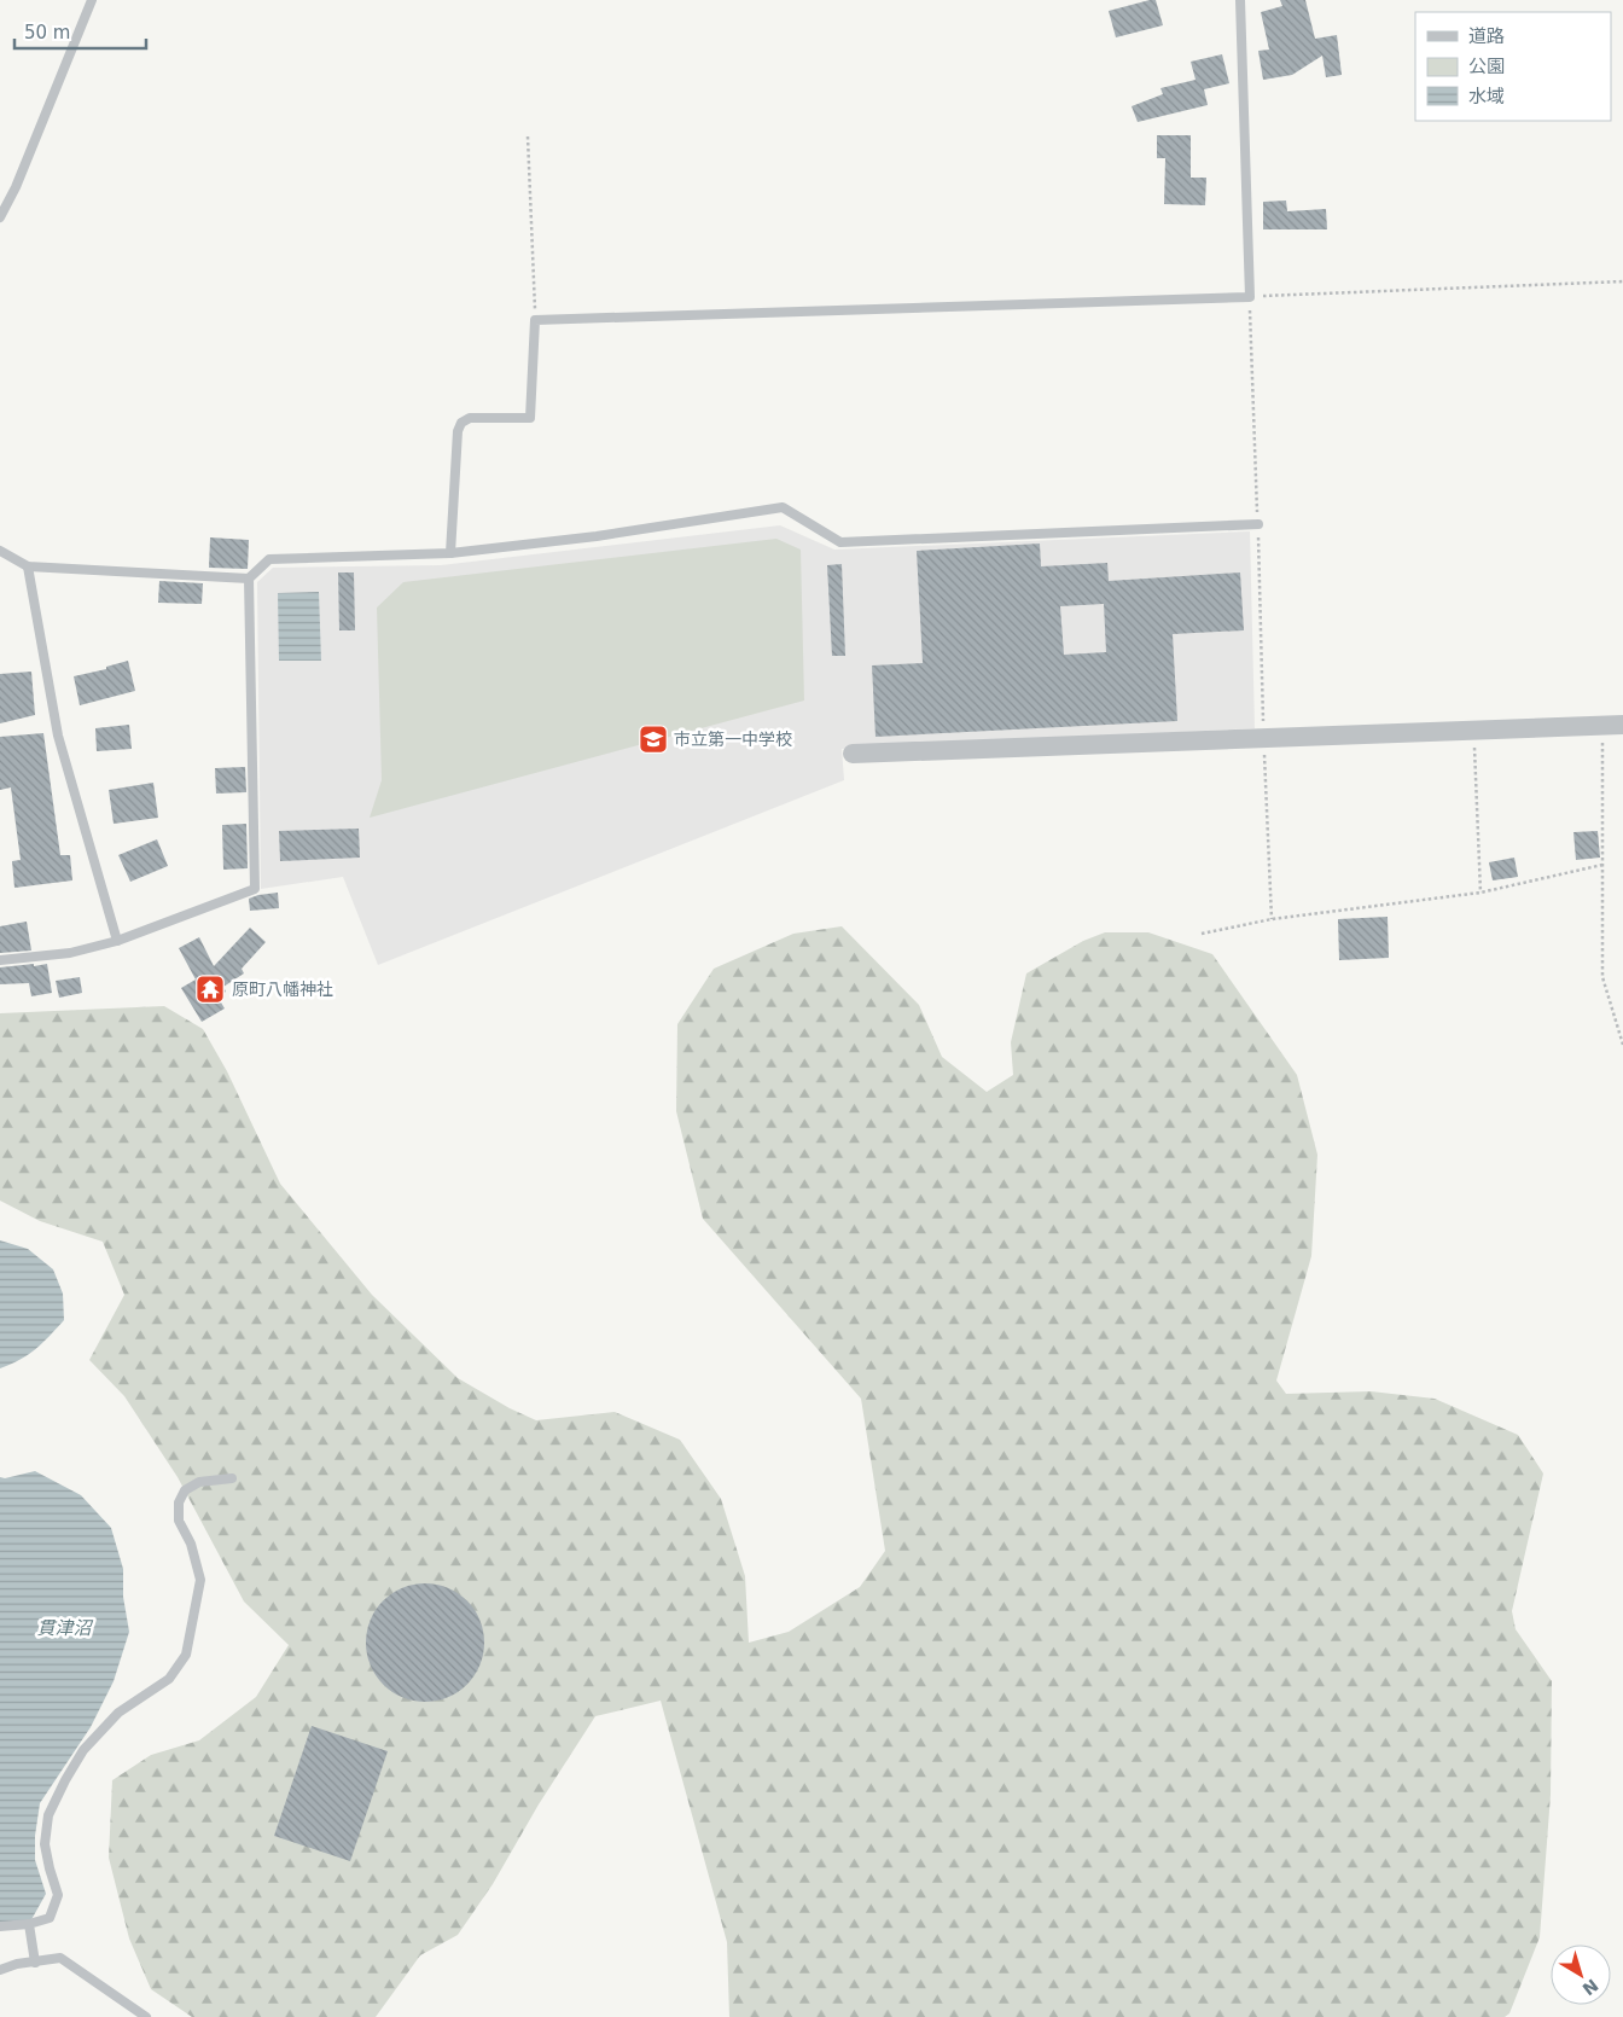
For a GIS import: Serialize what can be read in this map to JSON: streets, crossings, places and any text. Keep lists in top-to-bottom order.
{
  "water": ["貫津沼"],
  "places": {
    "school or university": ["市立第一中学校"],
    "temple": ["原町八幡神社"]
  },
  "legend": ["道路", "公園", "水域"],
  "scale_bar": "50 m",
  "north": "bottom right"
}
